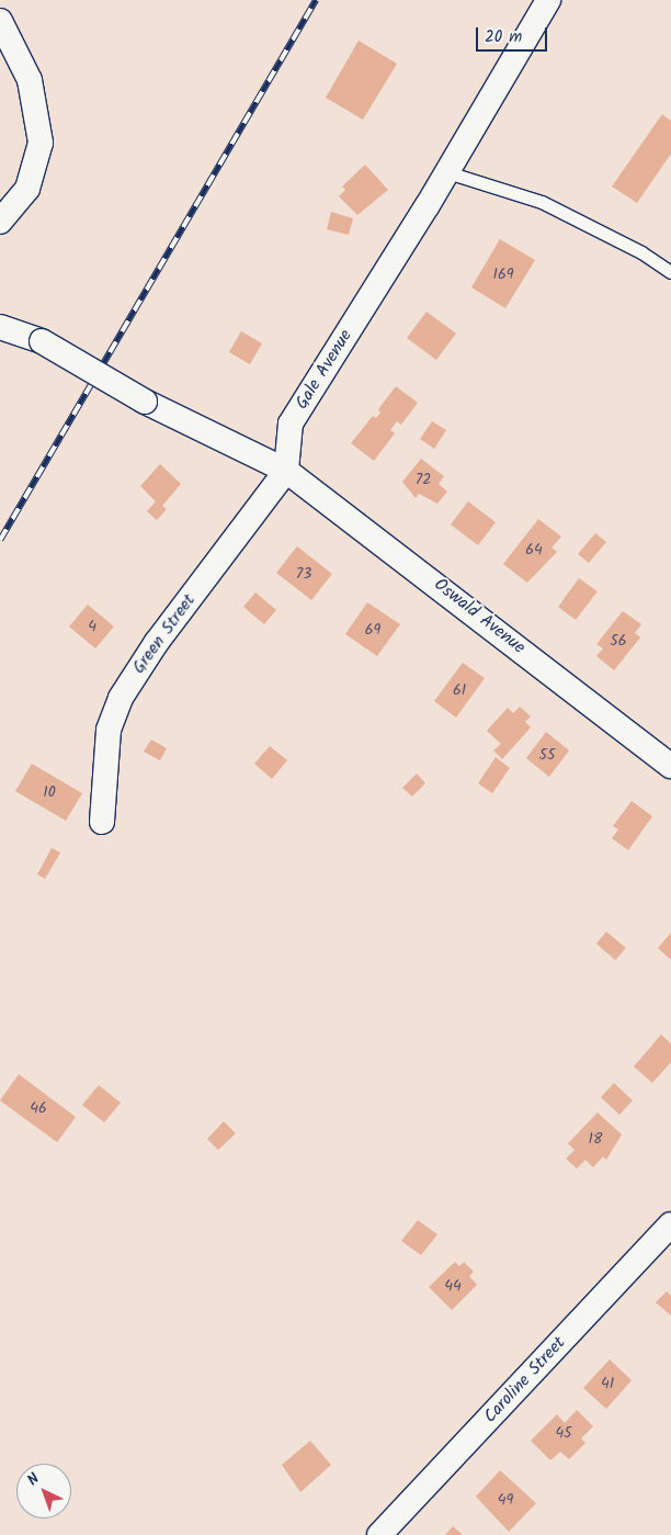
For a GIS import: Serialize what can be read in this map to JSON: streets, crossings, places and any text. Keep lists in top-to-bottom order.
{
  "streets": {
    "street": [
      "Gale Avenue",
      "Oswald Avenue",
      "Green Street",
      "Caroline Street"
    ]
  },
  "crossings": [
    ["Gale Avenue", "Oswald Avenue"],
    ["Gale Avenue", "Green Street"],
    ["Oswald Avenue", "Green Street"]
  ],
  "house_numbers": [
    "169",
    "72",
    "64",
    "73",
    "4",
    "69",
    "56",
    "61",
    "55",
    "10",
    "46",
    "18",
    "44",
    "41",
    "45",
    "49"
  ],
  "scale_bar": "20 m",
  "north": "top left"
}
